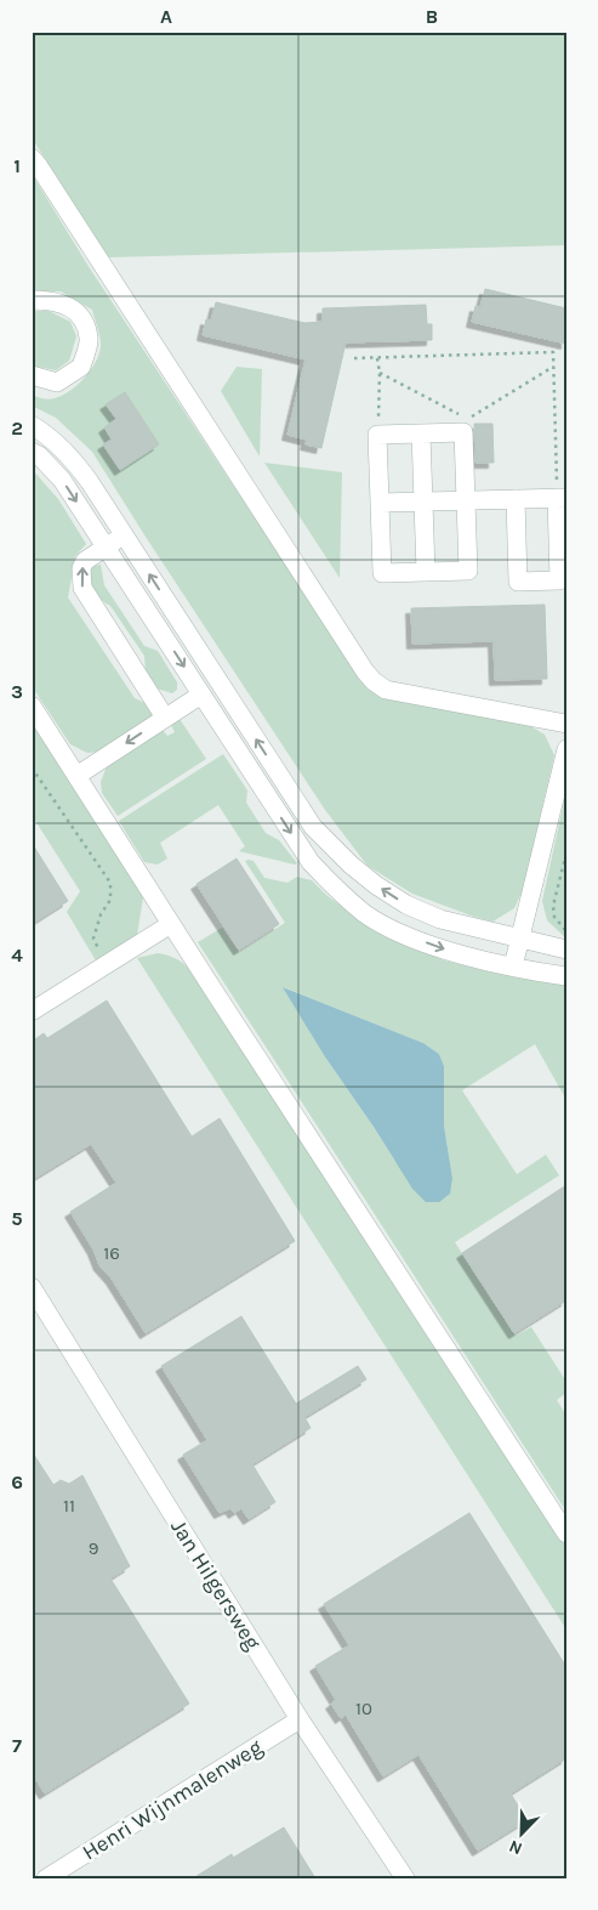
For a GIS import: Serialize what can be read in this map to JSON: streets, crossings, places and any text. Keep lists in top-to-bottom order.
{
  "streets": {
    "street": ["Jan Hilgersweg", "Henri Wijnmalenweg"]
  },
  "crossings": [
    ["Jan Hilgersweg", "Henri Wijnmalenweg"]
  ],
  "house_numbers": [
    "16",
    "11",
    "9",
    "10"
  ],
  "north": "bottom left",
  "grid": {
    "columns": ["A", "B"],
    "rows": [
      "1",
      "2",
      "3",
      "4",
      "5",
      "6",
      "7"
    ]
  }
}
